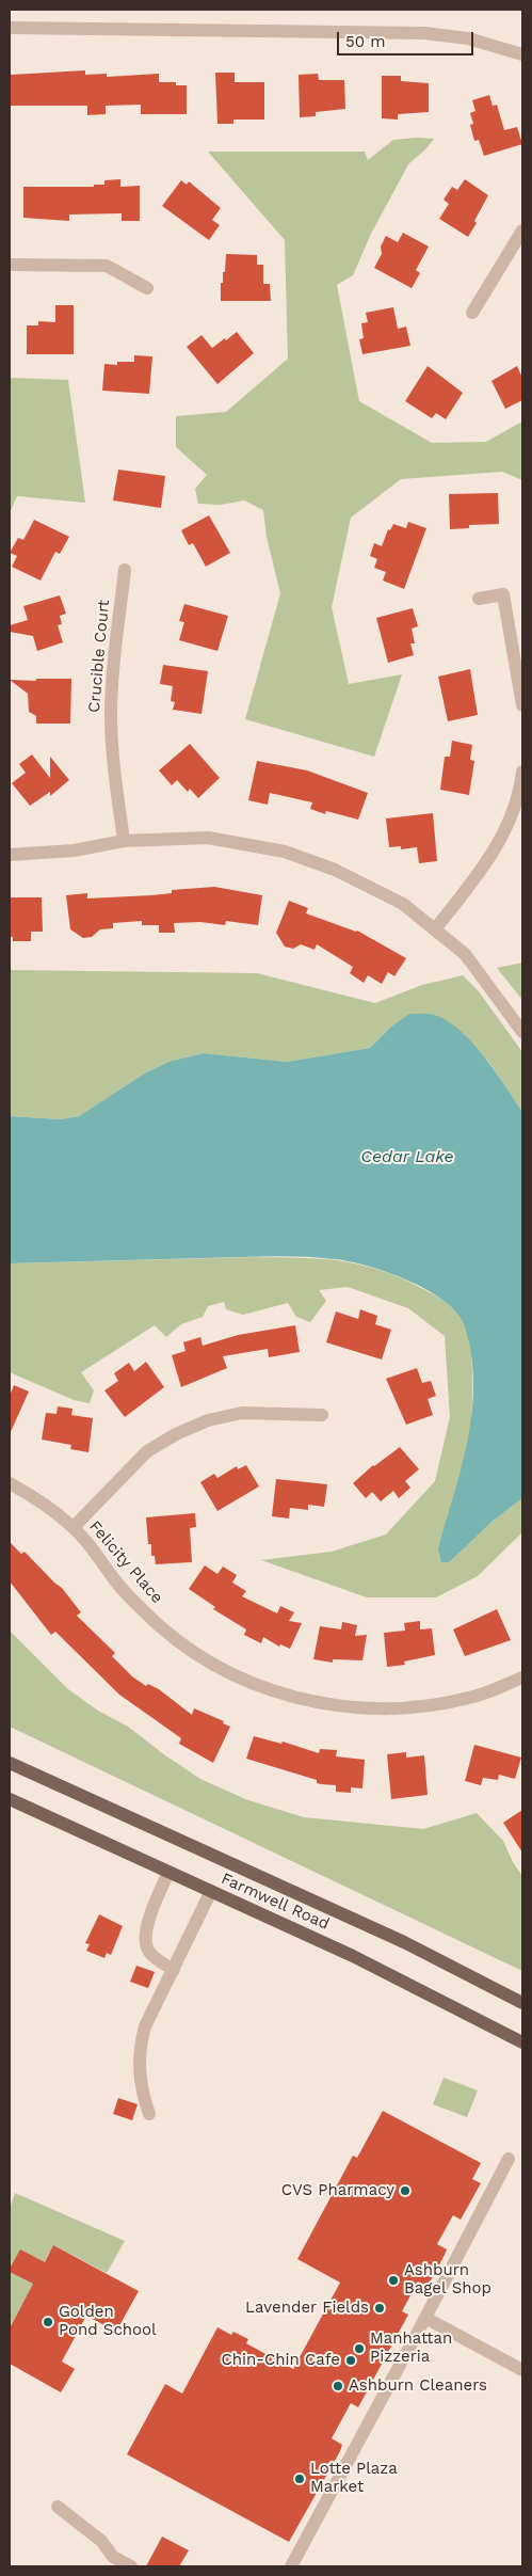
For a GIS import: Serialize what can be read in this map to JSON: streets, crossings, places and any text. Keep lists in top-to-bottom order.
{
  "streets": {
    "main road": ["Farmwell Road"],
    "street": ["Crucible Court", "Felicity Place"]
  },
  "water": ["Cedar Lake"],
  "places": [
    "CVS Pharmacy",
    "Ashburn Bagel Shop",
    "Lavender Fields",
    "Golden Pond School",
    "Manhattan Pizzeria",
    "Chin-Chin Cafe",
    "Ashburn Cleaners",
    "Lotte Plaza Market"
  ],
  "scale_bar": "50 m"
}
